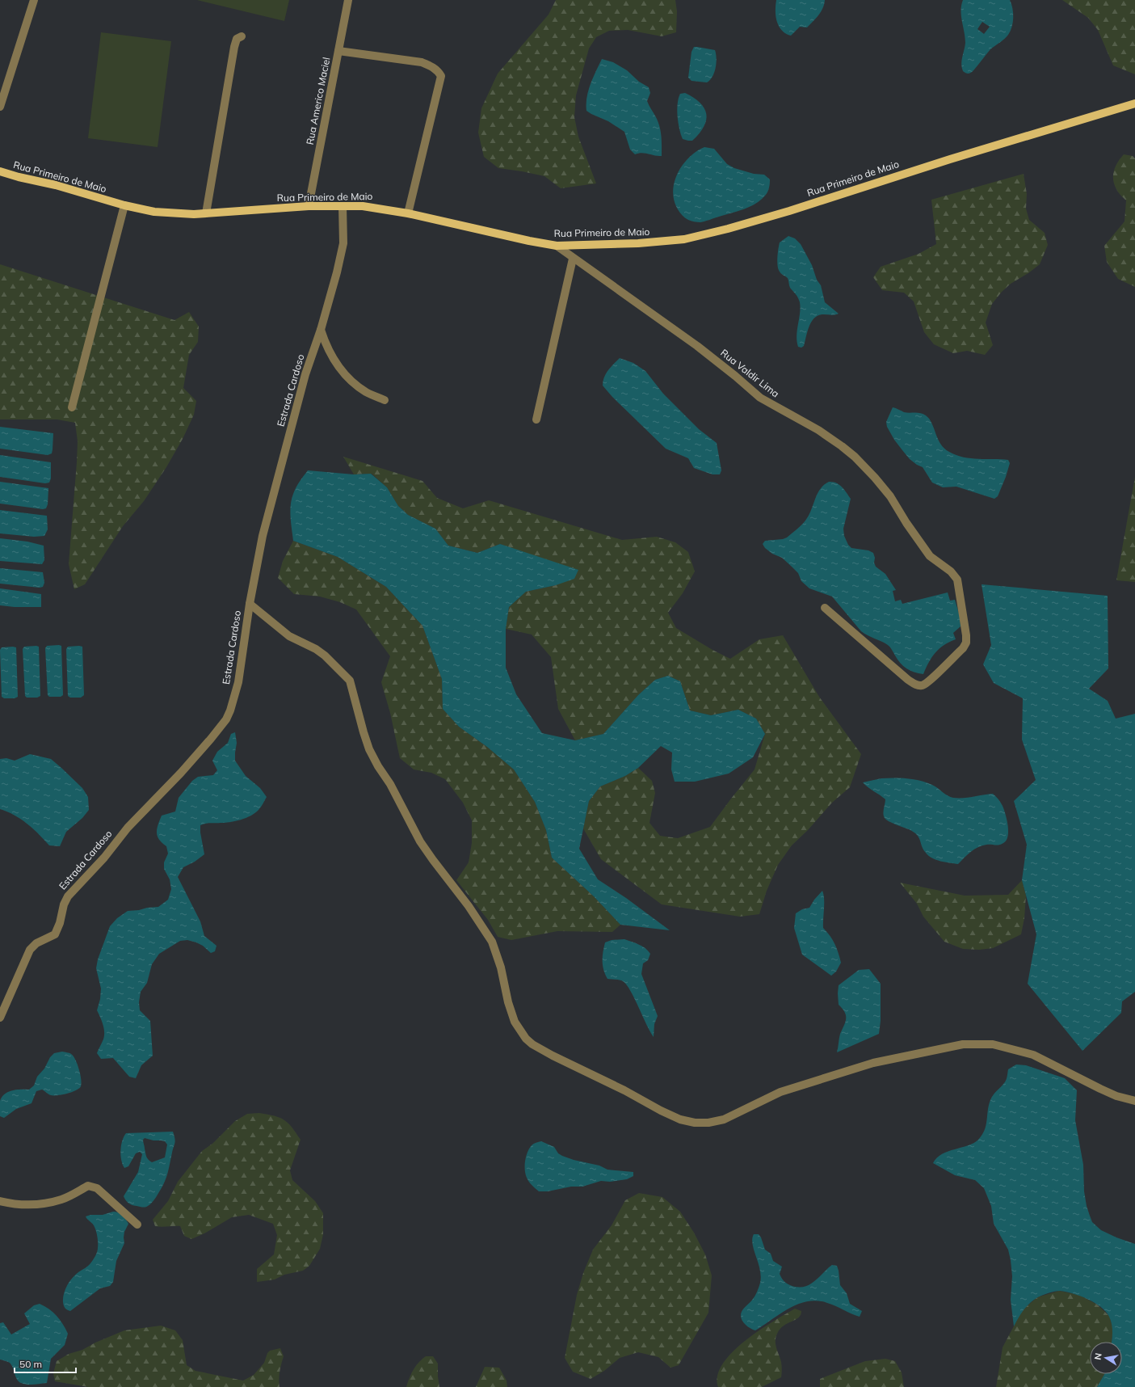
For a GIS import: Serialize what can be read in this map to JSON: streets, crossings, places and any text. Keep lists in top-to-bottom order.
{
  "streets": {
    "main road": ["Rua Primeiro de Maio"],
    "street": ["Rua Americo Maciel", "Rua Valdir Lima", "Estrada Cardoso"]
  },
  "crossings": [
    ["Rua Americo Maciel", "Rua Primeiro de Maio"],
    ["Rua Primeiro de Maio", "Rua Valdir Lima"],
    ["Rua Primeiro de Maio", "Estrada Cardoso"]
  ],
  "scale_bar": "50 m",
  "north": "left"
}
